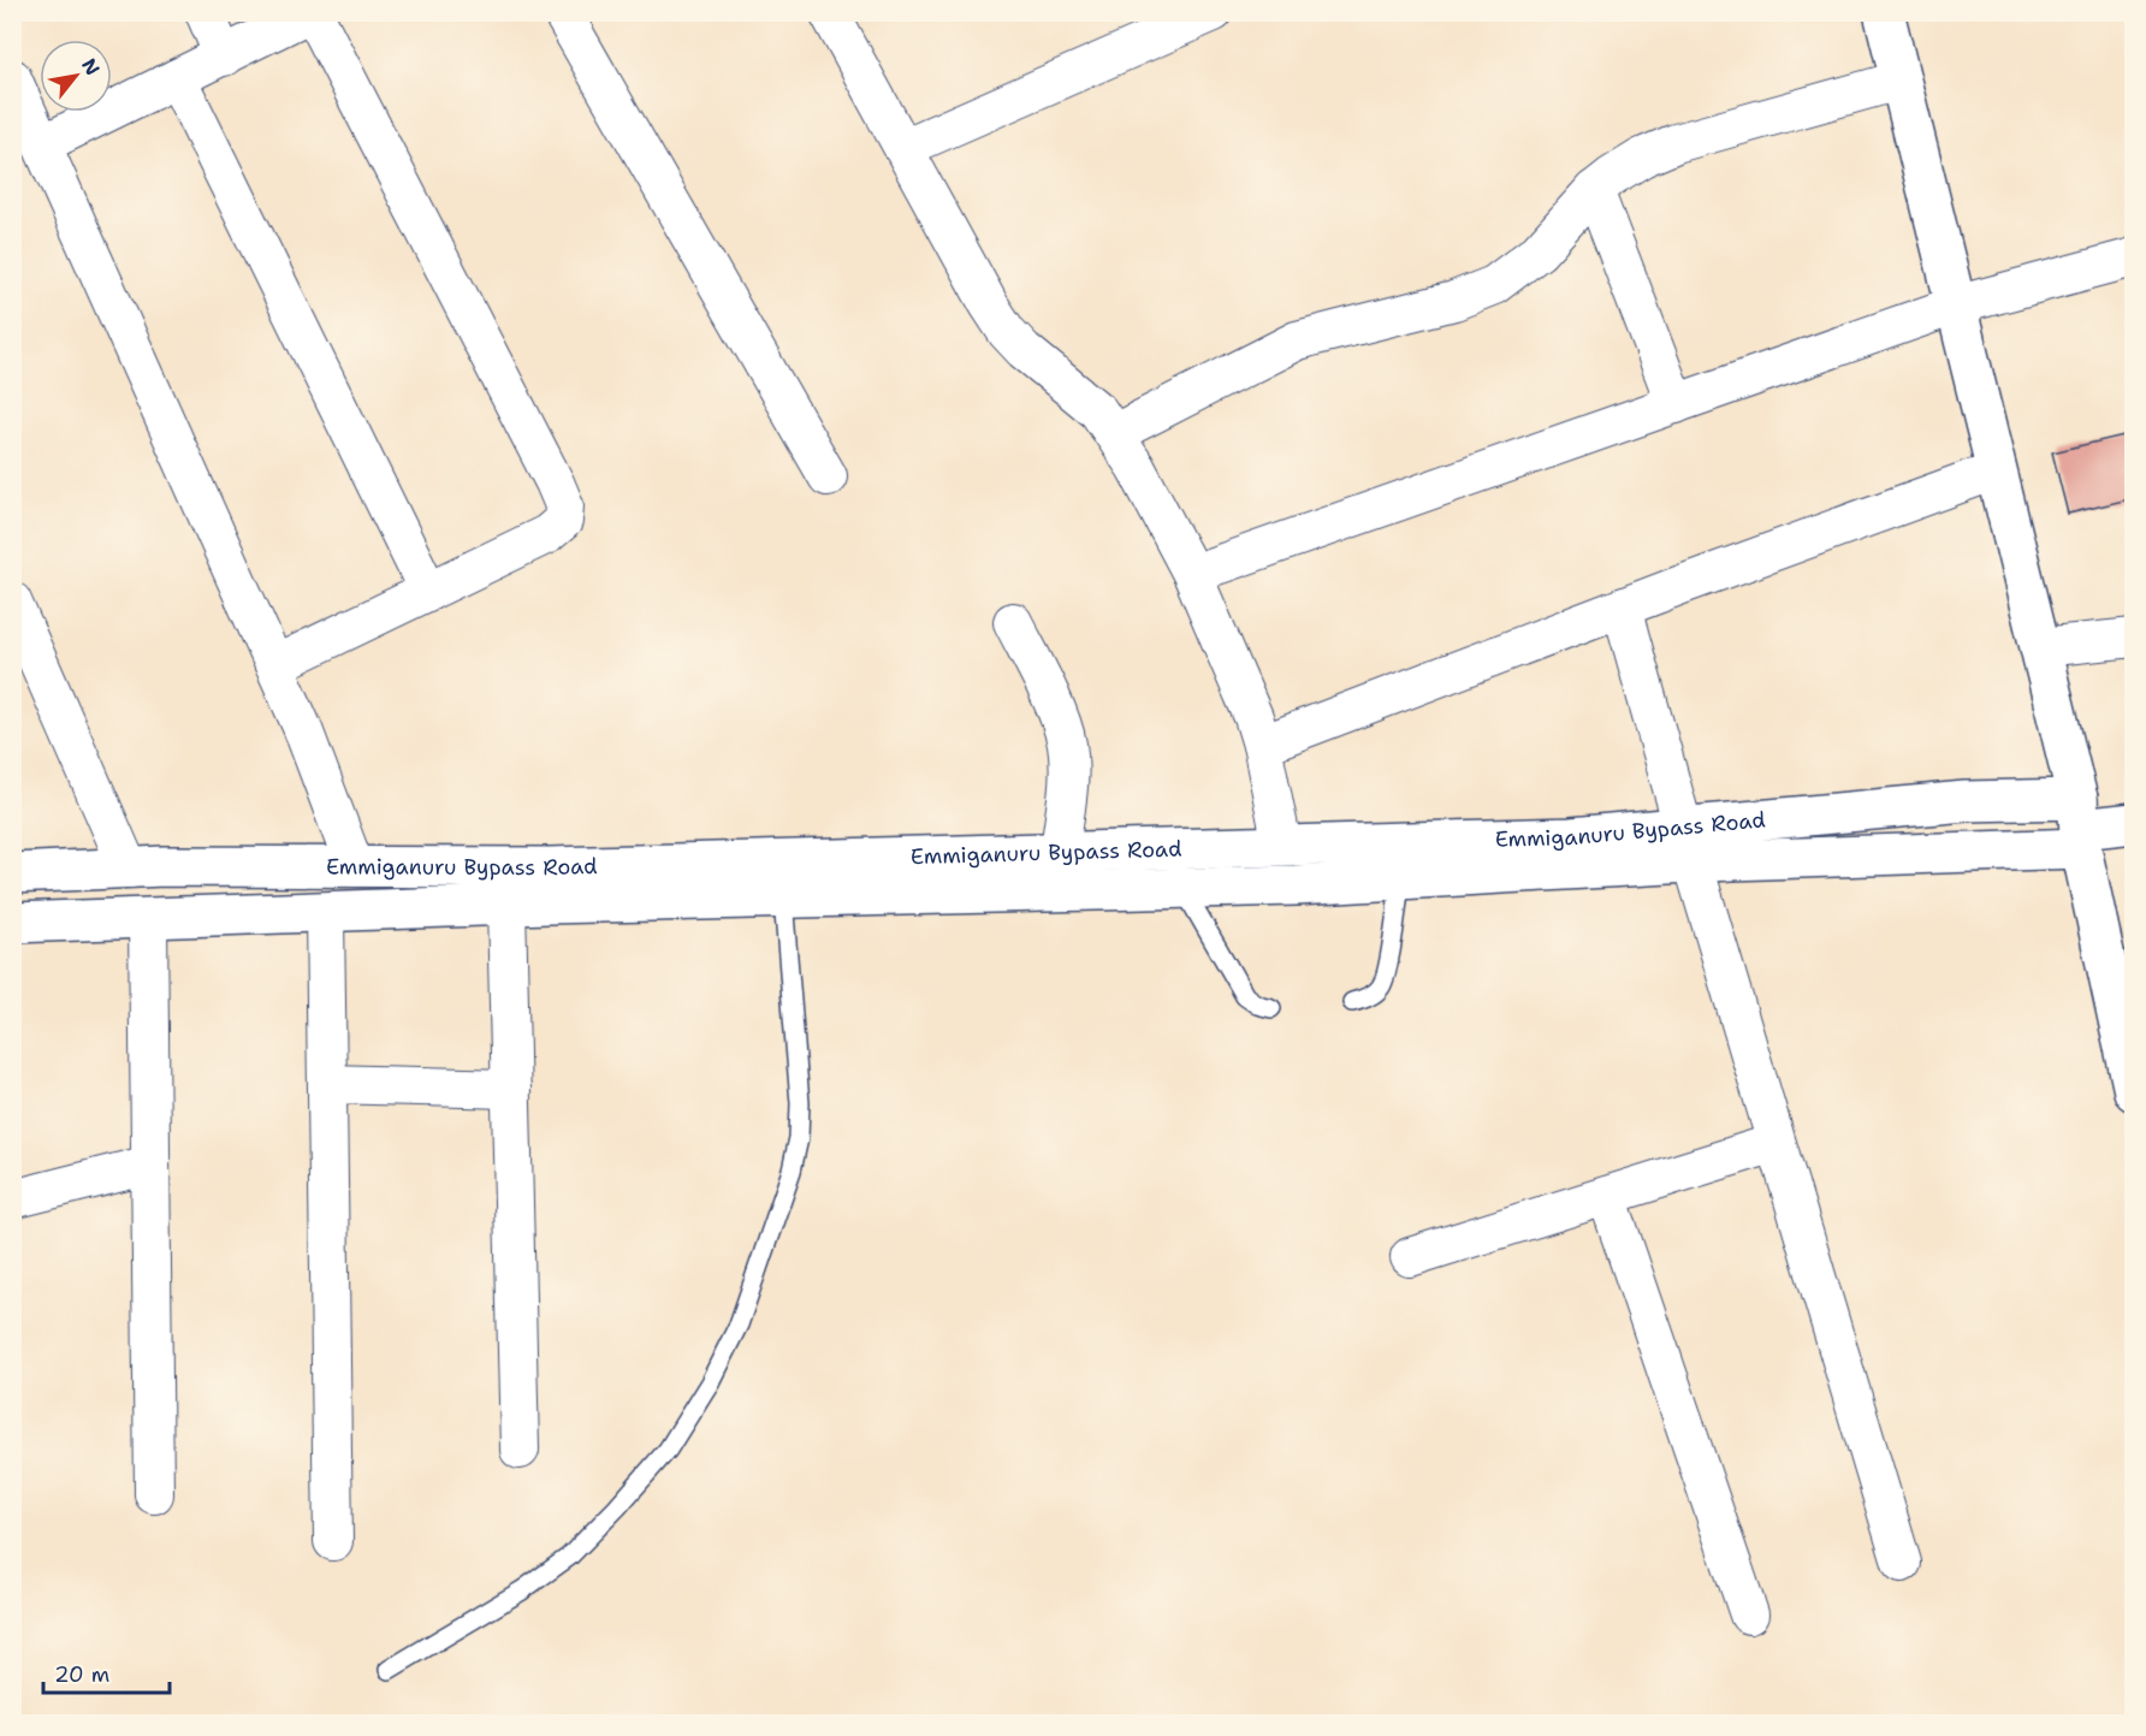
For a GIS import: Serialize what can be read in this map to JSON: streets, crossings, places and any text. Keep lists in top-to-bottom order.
{
  "streets": {
    "main road": ["Emmiganuru Bypass Road"]
  },
  "scale_bar": "20 m",
  "north": "top right"
}
